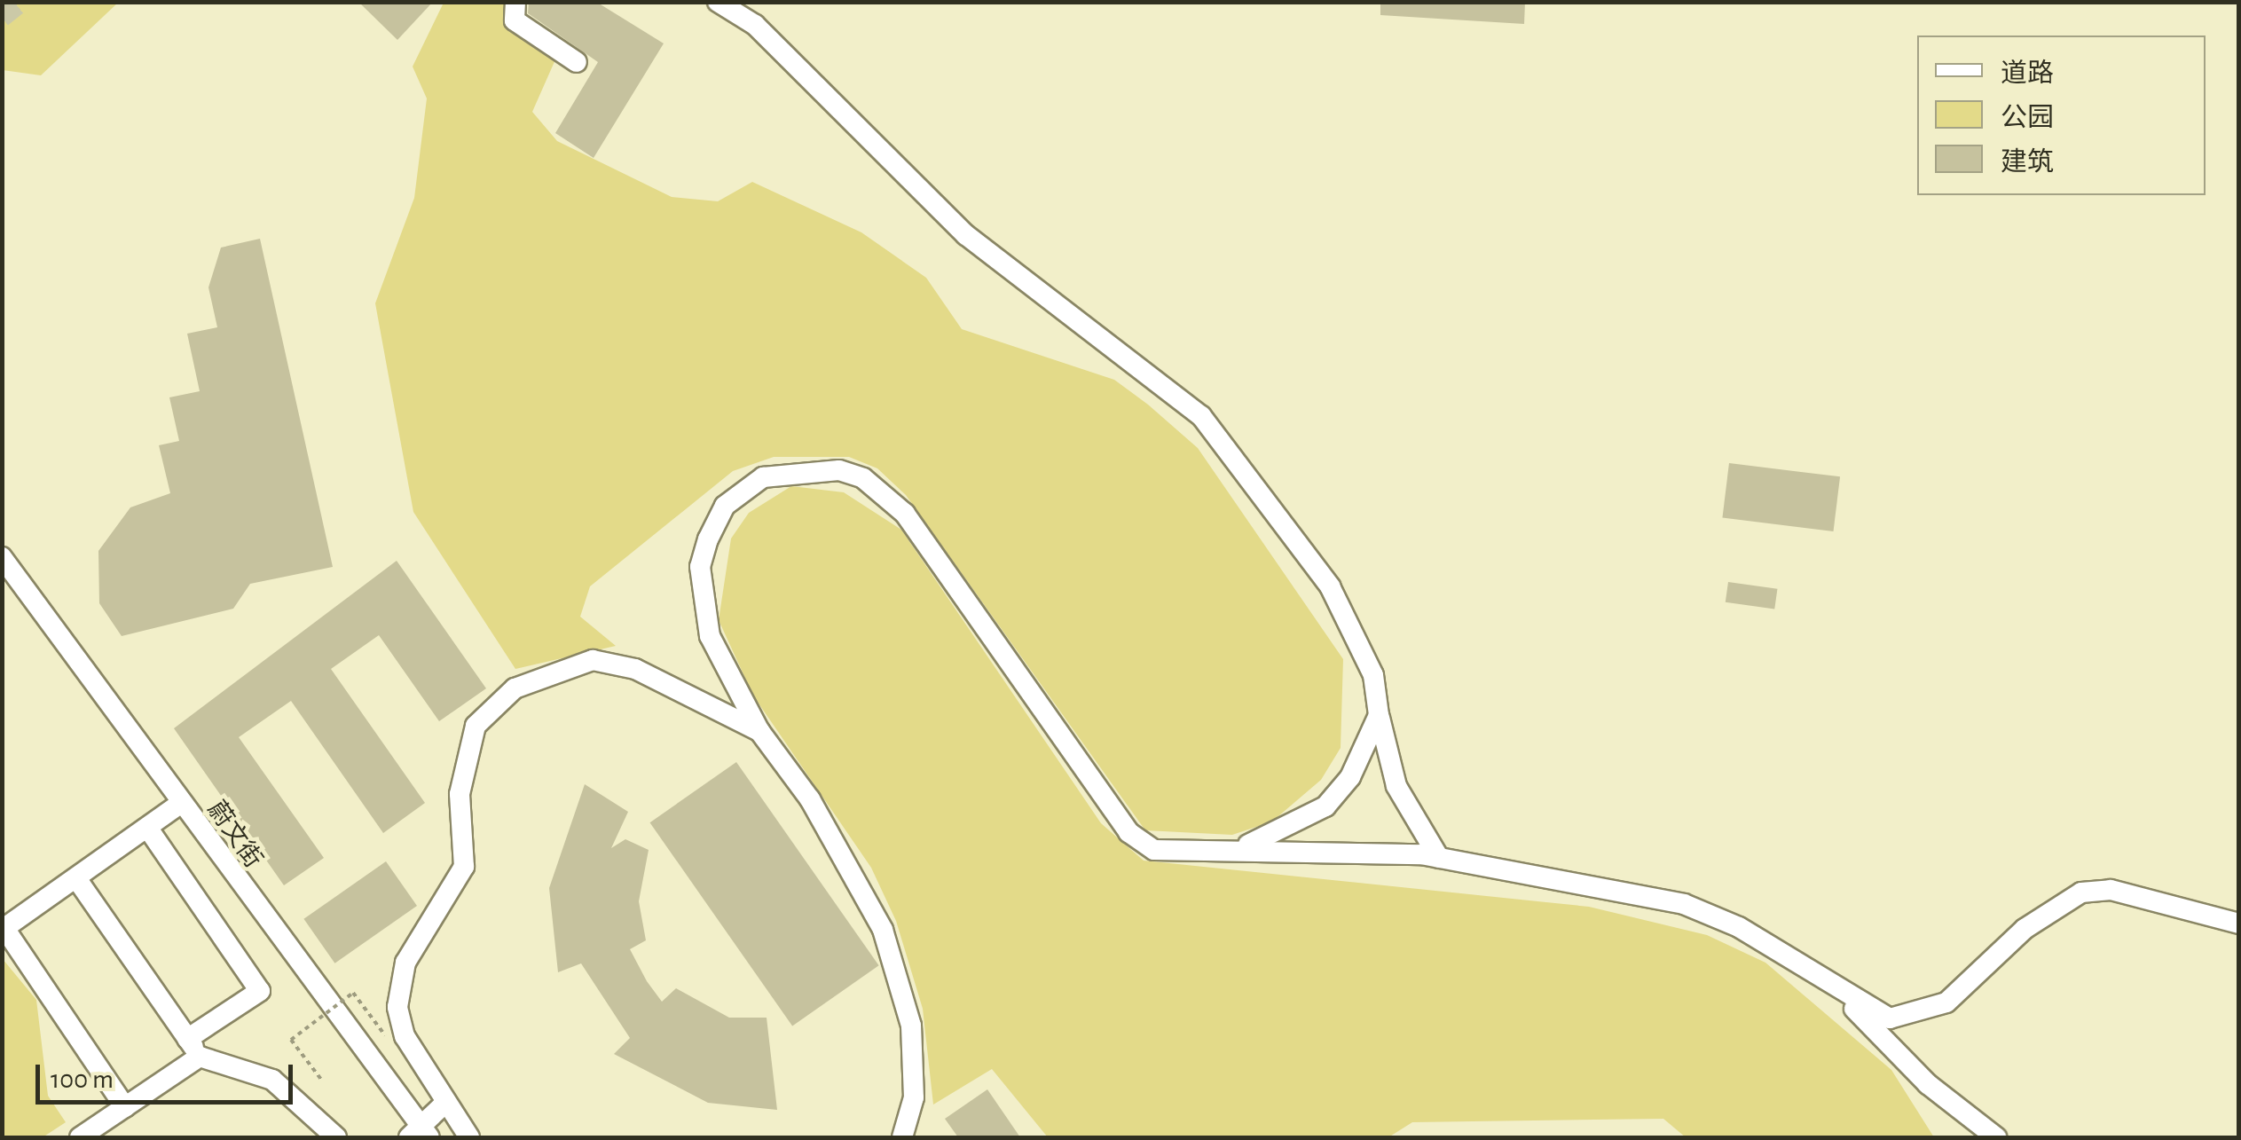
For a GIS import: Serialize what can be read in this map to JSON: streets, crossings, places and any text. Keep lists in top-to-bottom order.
{
  "streets": {
    "street": ["蔚文街"]
  },
  "legend": ["道路", "公园", "建筑"],
  "scale_bar": "100 m"
}
